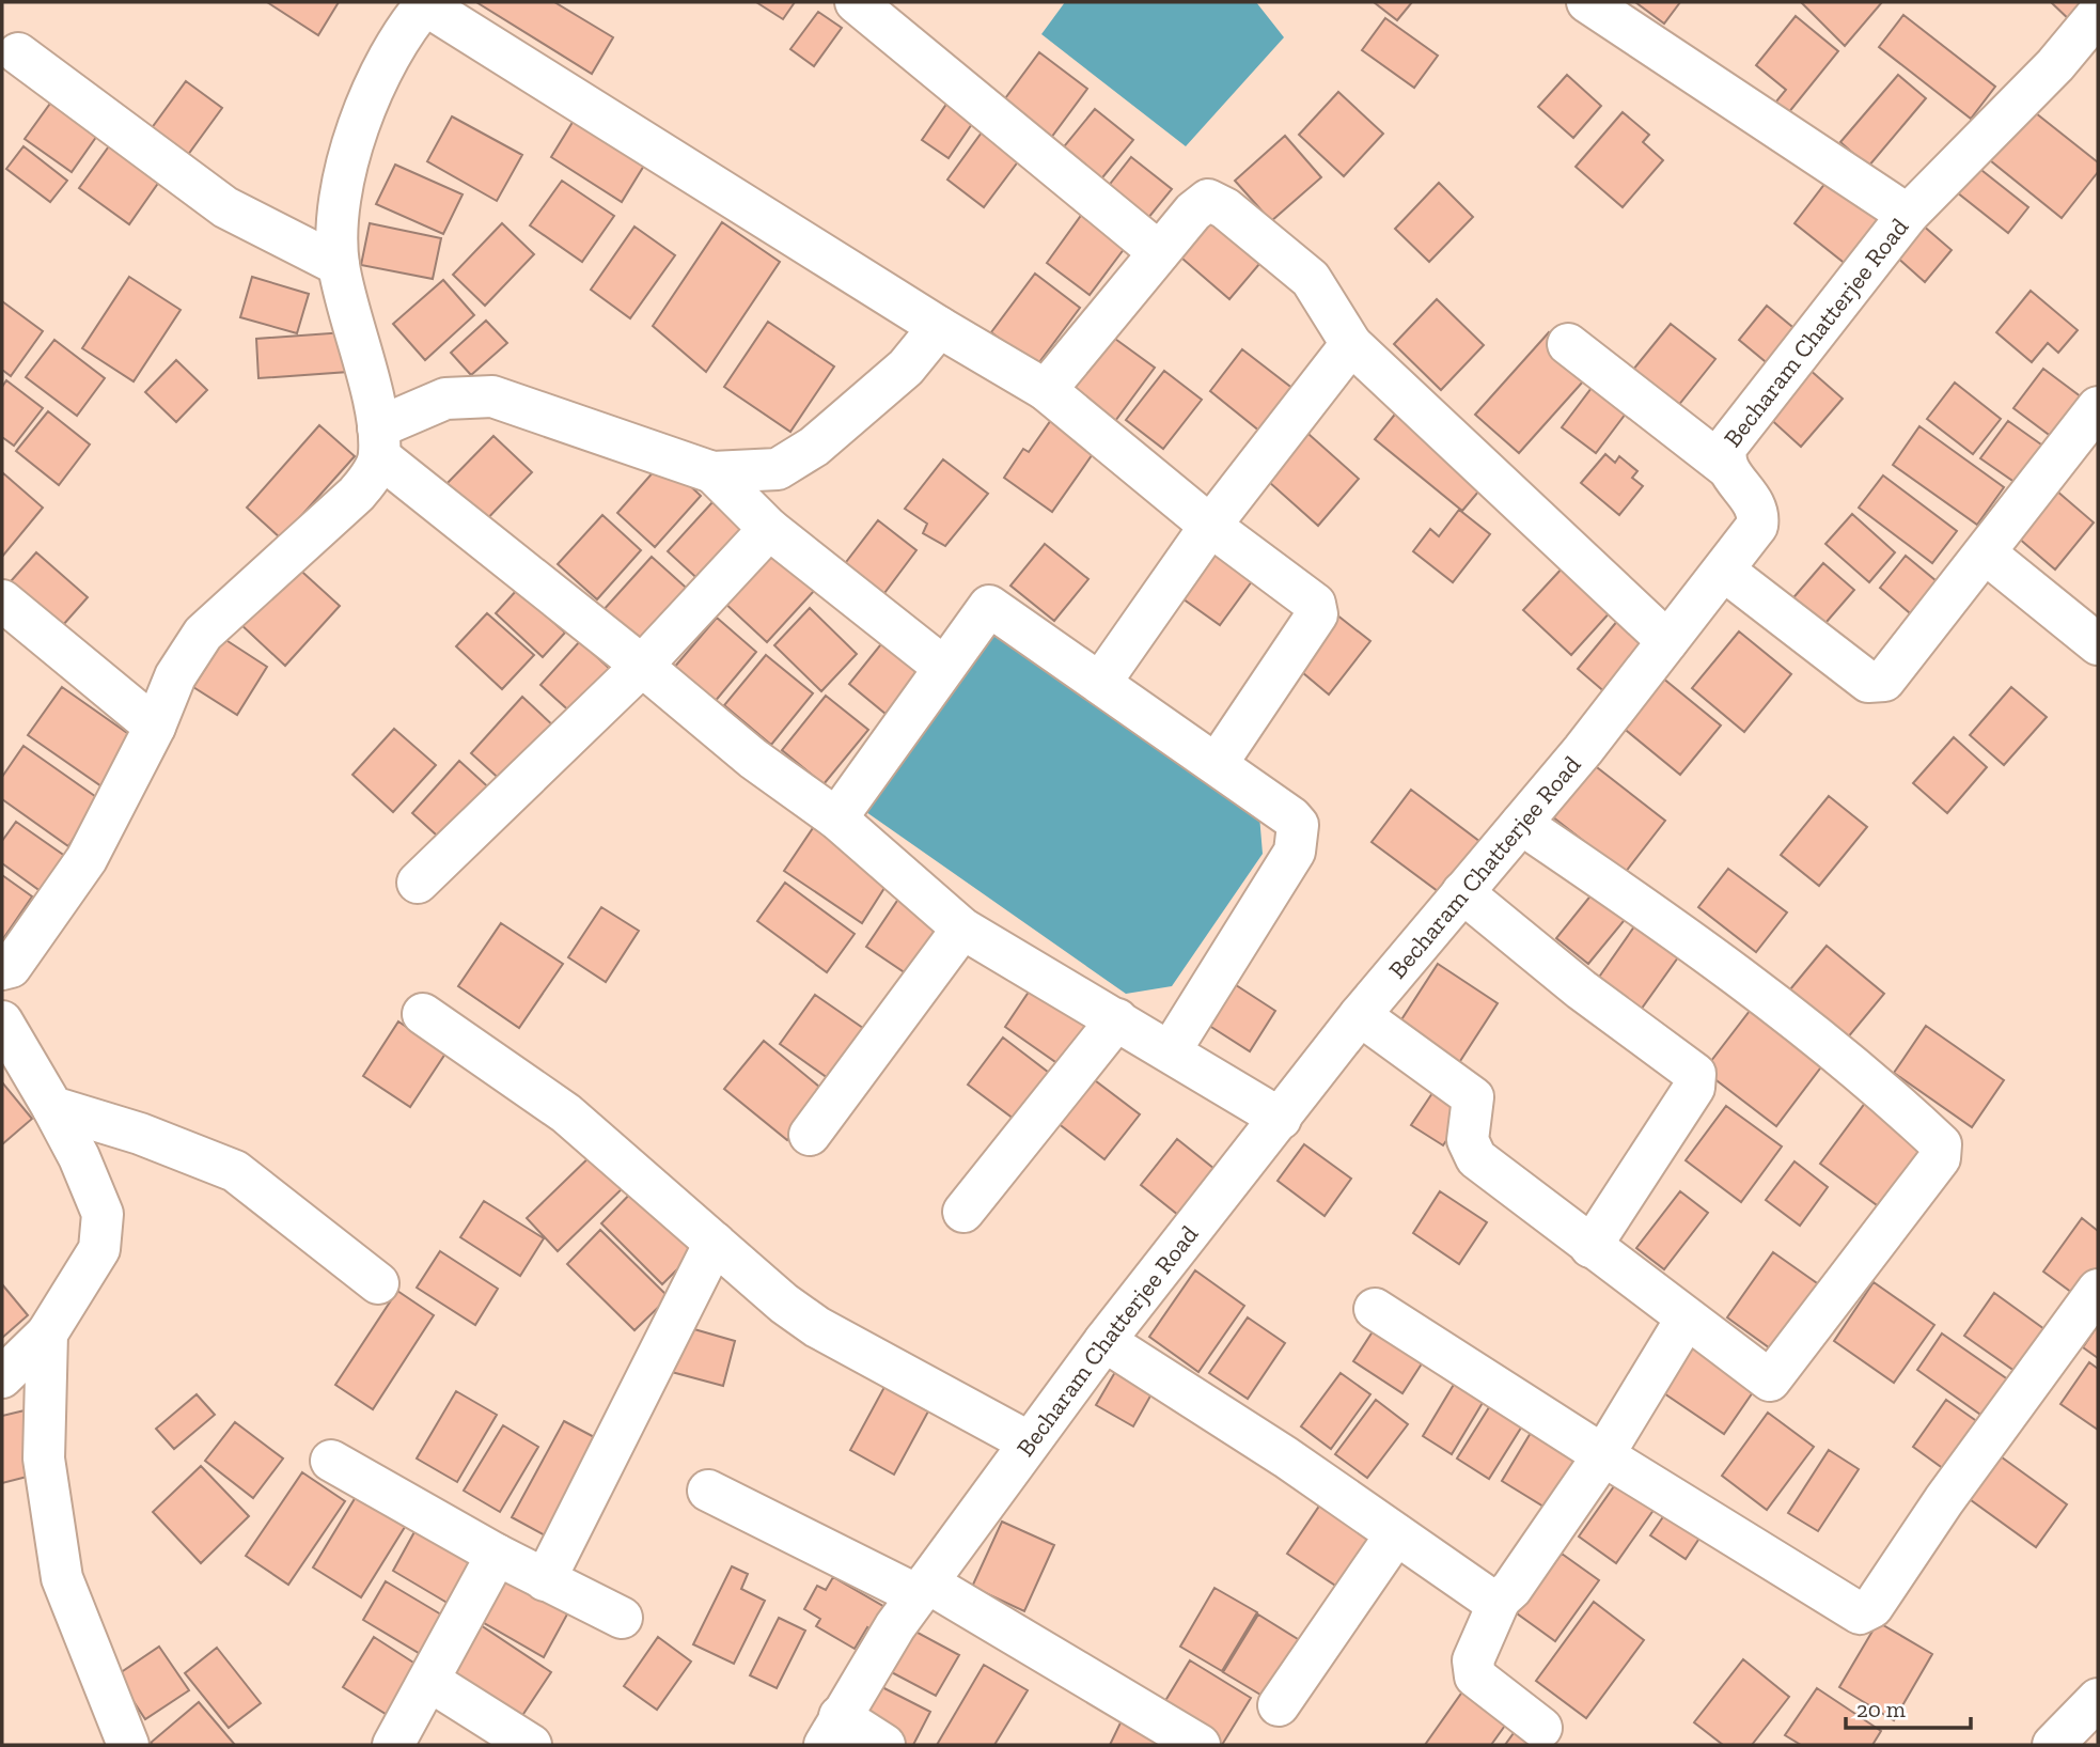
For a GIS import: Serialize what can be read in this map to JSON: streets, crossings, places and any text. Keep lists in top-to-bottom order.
{
  "streets": {
    "street": ["Becharam Chatterjee Road"]
  },
  "scale_bar": "20 m"
}
